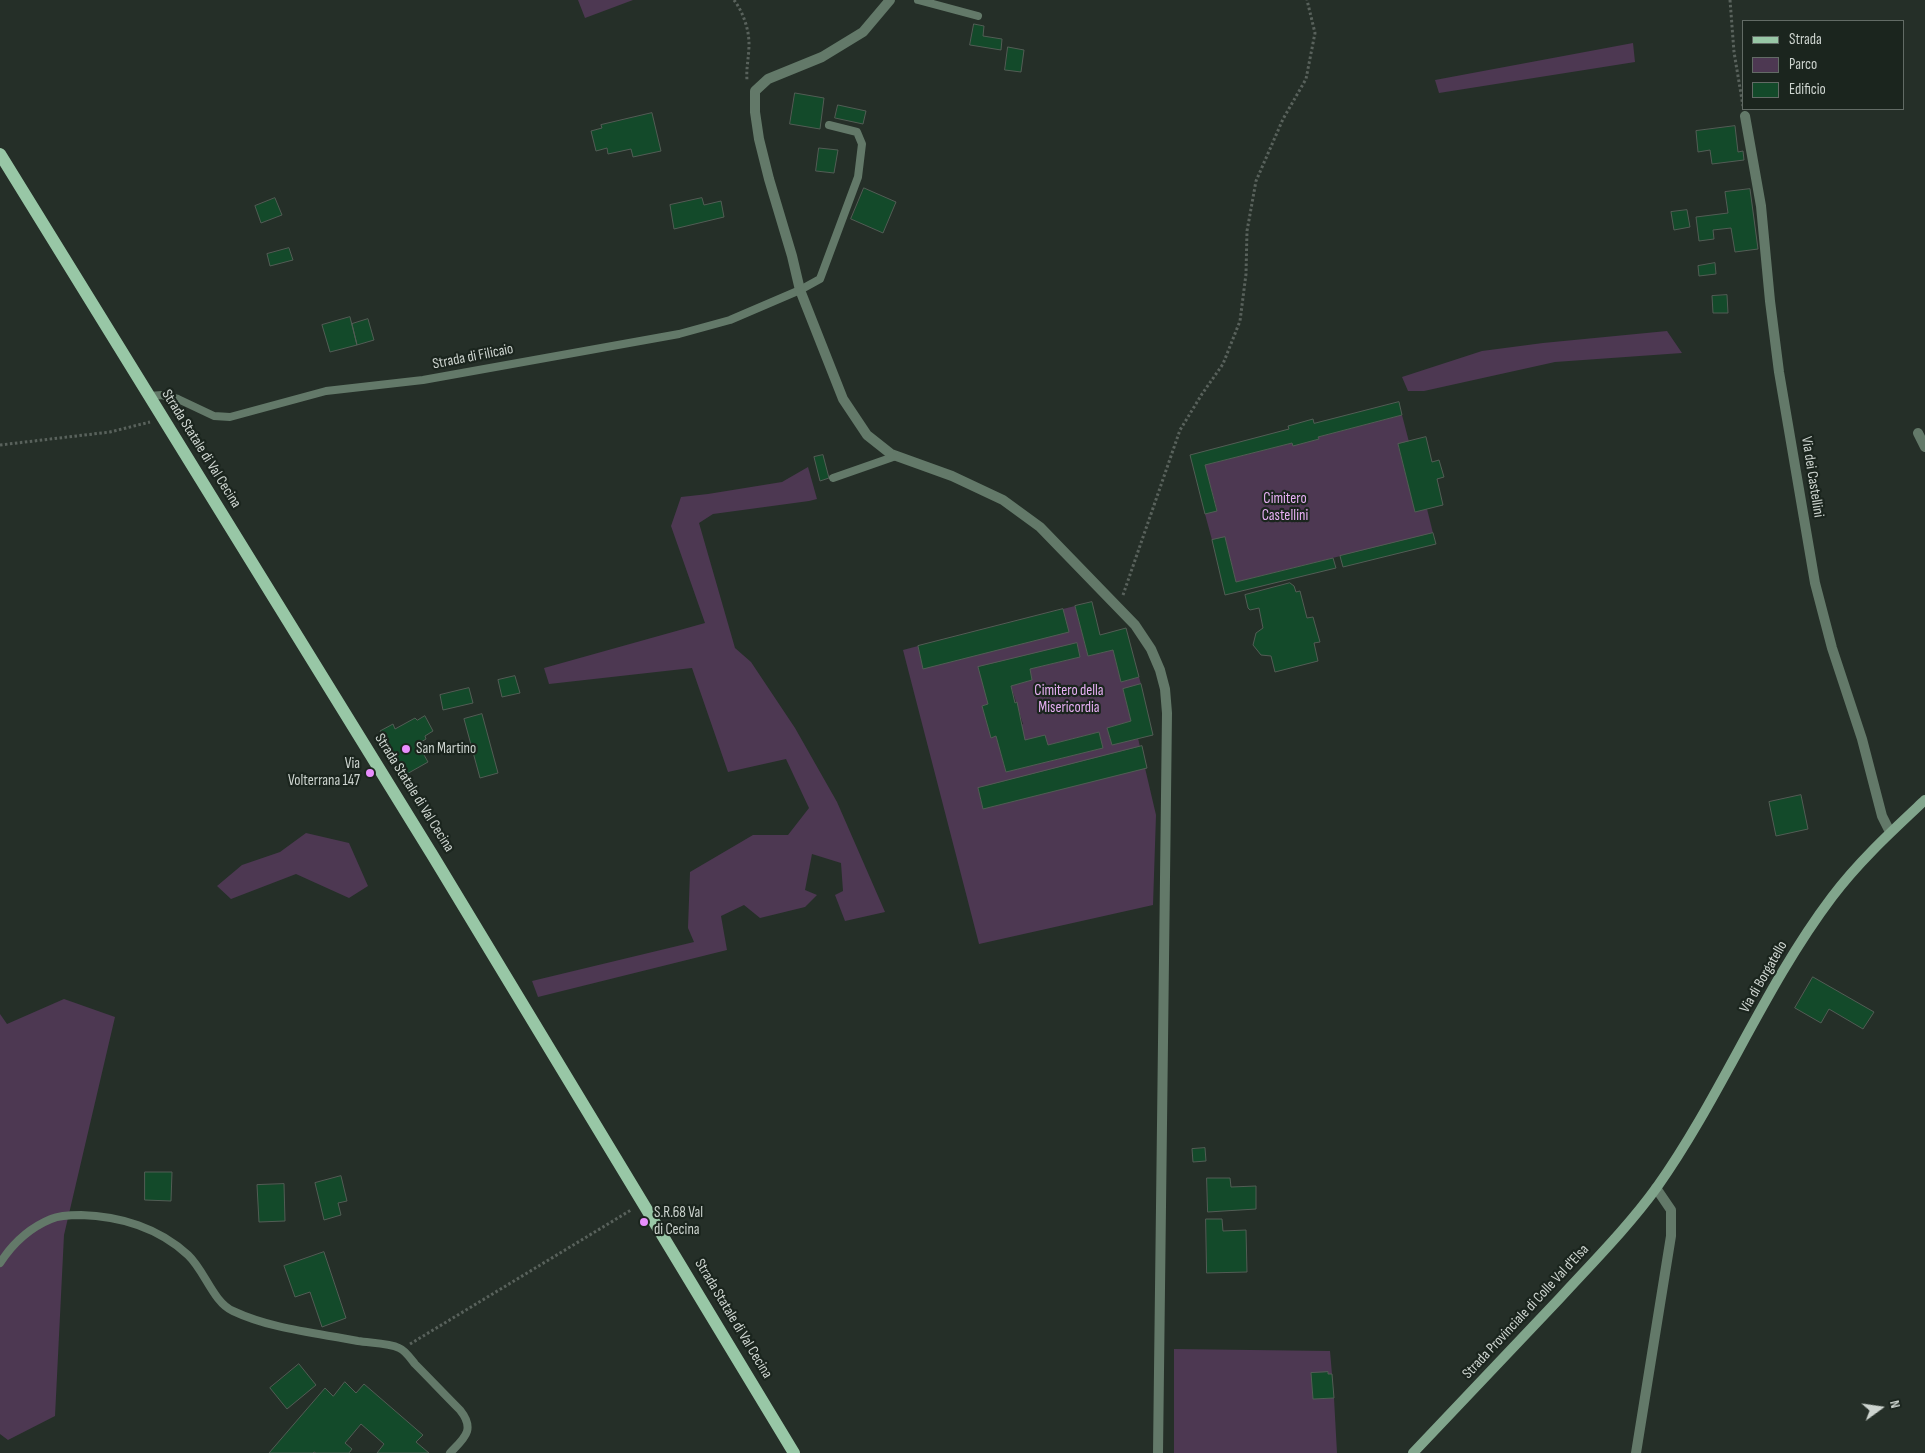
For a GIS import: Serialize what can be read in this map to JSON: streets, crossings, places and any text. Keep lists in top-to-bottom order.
{
  "streets": {
    "main road": ["Strada Statale di Val Cecina", "Via di Borgatello", "Strada Provinciale di Colle Val d'Elsa"],
    "street": ["Via dei Castellini"],
    "lane": ["Strada di Filicaio"]
  },
  "crossings": [
    ["Strada di Filicaio", "Strada Statale di Val Cecina"],
    ["Via dei Castellini", "Via di Borgatello"],
    ["Via di Borgatello", "Strada Provinciale di Colle Val d'Elsa"]
  ],
  "parks": ["Cimitero Castellini", "Cimitero della Misericordia"],
  "places": ["San Martino", "Via Volterrana 147", "S.R.68 Val di Cecina"],
  "legend": ["Strada", "Parco", "Edificio"],
  "north": "right"
}
